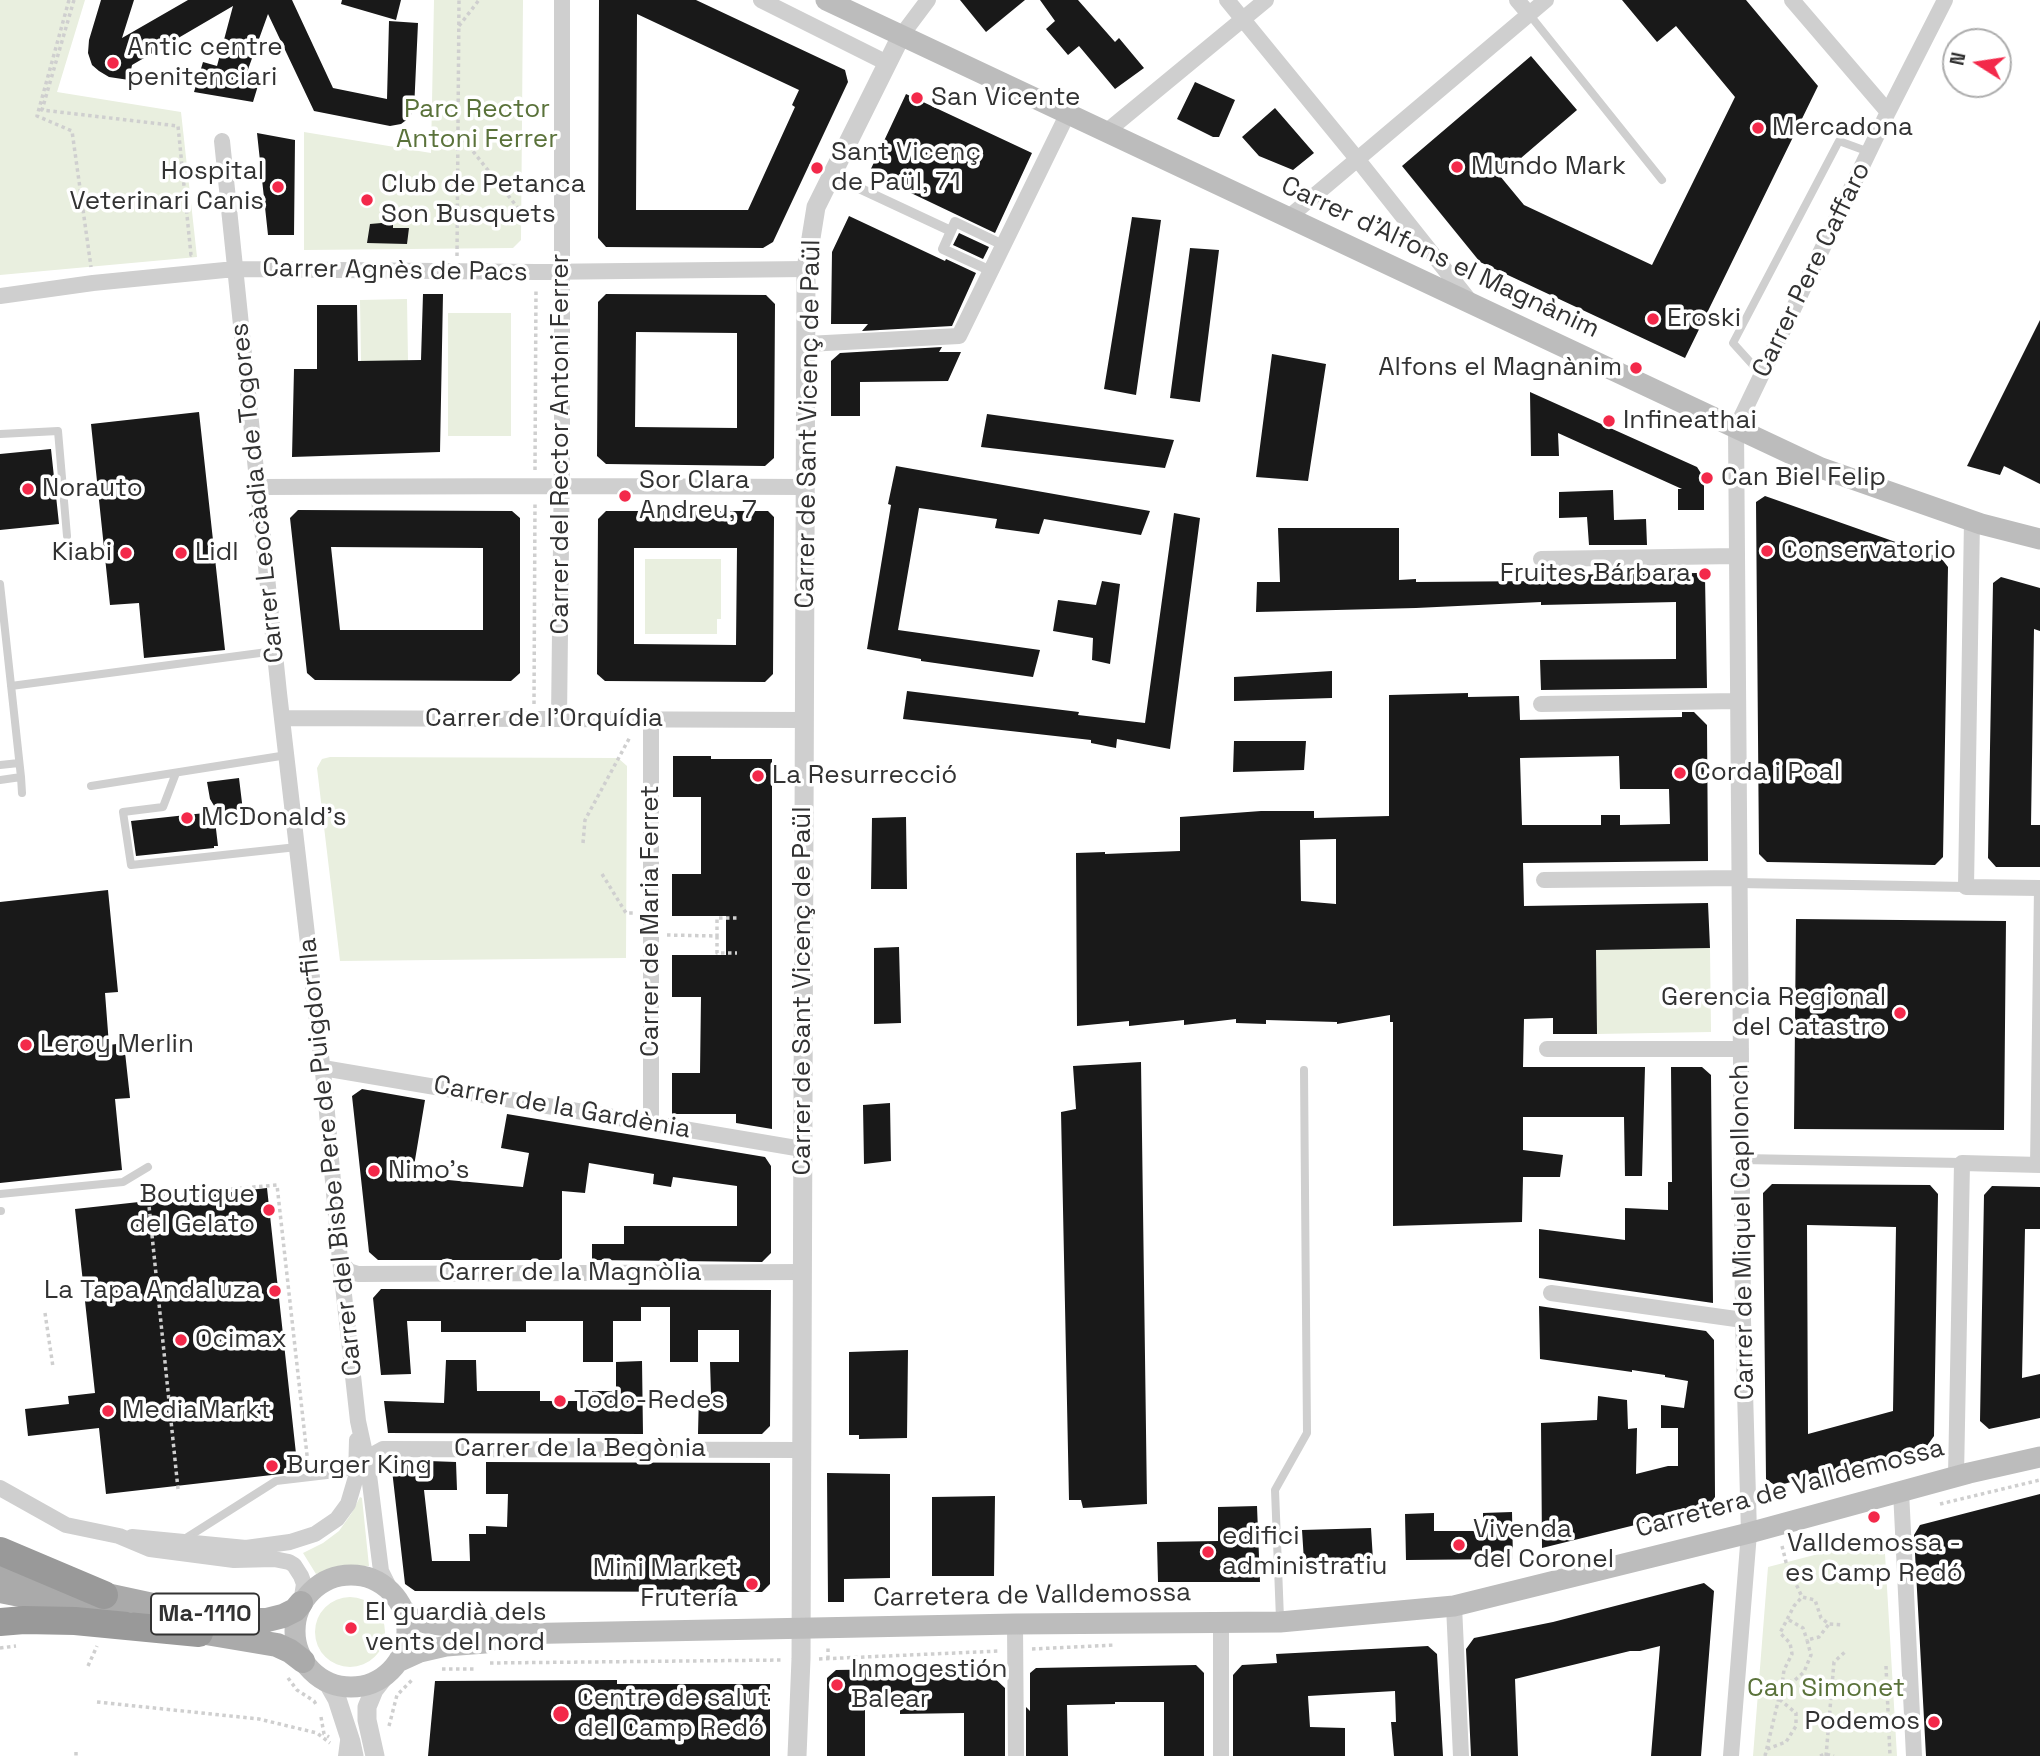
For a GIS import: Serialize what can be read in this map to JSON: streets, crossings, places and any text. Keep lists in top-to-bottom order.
{
  "streets": {
    "main road": ["Carrer d'Alfons el Magnànim", "Carretera de Valldemossa", "Ma-1110"],
    "street": [
      "Carrer Pere Caffaro",
      "Carrer Agnès de Pacs",
      "Carrer de Sant Vicenç de Paül",
      "Carrer del Rector Antoni Ferrer",
      "Carrer Leocàdia de Togores",
      "Carrer de l'Orquídia",
      "Carrer de Maria Ferret",
      "Carrer de la Gardènia",
      "Carrer del Bisbe Pere de Puigdorfila",
      "Carrer de Miquel Capllonch",
      "Carrer de la Magnòlia",
      "Carrer de la Begònia"
    ]
  },
  "crossings": [
    ["Carrer d'Alfons el Magnànim", "Carrer Pere Caffaro"],
    ["Carrer d'Alfons el Magnànim", "Carrer de Sant Vicenç de Paül"],
    ["Carrer d'Alfons el Magnànim", "Carrer de Miquel Capllonch"],
    ["Carrer Pere Caffaro", "Carrer de Miquel Capllonch"],
    ["Carrer Agnès de Pacs", "Carrer de Sant Vicenç de Paül"],
    ["Carrer Agnès de Pacs", "Carrer del Rector Antoni Ferrer"],
    ["Carrer Agnès de Pacs", "Carrer Leocàdia de Togores"],
    ["Carrer de Sant Vicenç de Paül", "Carrer de l'Orquídia"],
    ["Carrer de Sant Vicenç de Paül", "Carrer de la Gardènia"],
    ["Carrer de Sant Vicenç de Paül", "Carrer de la Magnòlia"],
    ["Carrer de Sant Vicenç de Paül", "Carrer de la Begònia"],
    ["Carrer de Sant Vicenç de Paül", "Carretera de Valldemossa"],
    ["Carrer del Rector Antoni Ferrer", "Carrer de l'Orquídia"],
    ["Carrer Leocàdia de Togores", "Carrer de l'Orquídia"],
    ["Carrer Leocàdia de Togores", "Carrer del Bisbe Pere de Puigdorfila"],
    ["Carrer de l'Orquídia", "Carrer de Maria Ferret"],
    ["Carrer de l'Orquídia", "Carrer del Bisbe Pere de Puigdorfila"],
    ["Carrer de Maria Ferret", "Carrer de la Gardènia"],
    ["Carrer de la Gardènia", "Carrer del Bisbe Pere de Puigdorfila"],
    ["Carrer del Bisbe Pere de Puigdorfila", "Carrer de la Magnòlia"],
    ["Carrer del Bisbe Pere de Puigdorfila", "Carrer de la Begònia"],
    ["Carrer del Bisbe Pere de Puigdorfila", "Carretera de Valldemossa"],
    ["Carrer del Bisbe Pere de Puigdorfila", "Ma-1110"],
    ["Carrer de Miquel Capllonch", "Carretera de Valldemossa"],
    ["Carretera de Valldemossa", "Ma-1110"]
  ],
  "parks": ["Parc Rector Antoni Ferrer", "Can Simonet"],
  "places": [
    "Antic centre penitenciari",
    "San Vicente",
    "Mercadona",
    "Mundo Mark",
    "Sant Vicenç de Paül, 71",
    "Hospital Veterinari Canis",
    "Club de Petanca Son Busquets",
    "Eroski",
    "Alfons el Magnànim",
    "Infineathai",
    "Can Biel Felip",
    "Norauto",
    "Sor Clara Andreu, 7",
    "Conservatorio",
    "Kiabi",
    "Lidl",
    "Fruites Bárbara",
    "Corda i Poal",
    "La Resurrecció",
    "McDonald's",
    "Gerencia Regional del Catastro",
    "Leroy Merlin",
    "Nimo's",
    "Boutique del Gelato",
    "La Tapa Andaluza",
    "Ocimax",
    "Todo-Redes",
    "MediaMarkt",
    "Burger King",
    "Valldemossa - es Camp Redó",
    "Vivenda del Coronel",
    "edifici administratiu",
    "Mini Market Frutería",
    "El guardià dels vents del nord",
    "Inmogestión Balear",
    "Centre de salut del Camp Redó",
    "Podemos"
  ],
  "north": "left"
}
